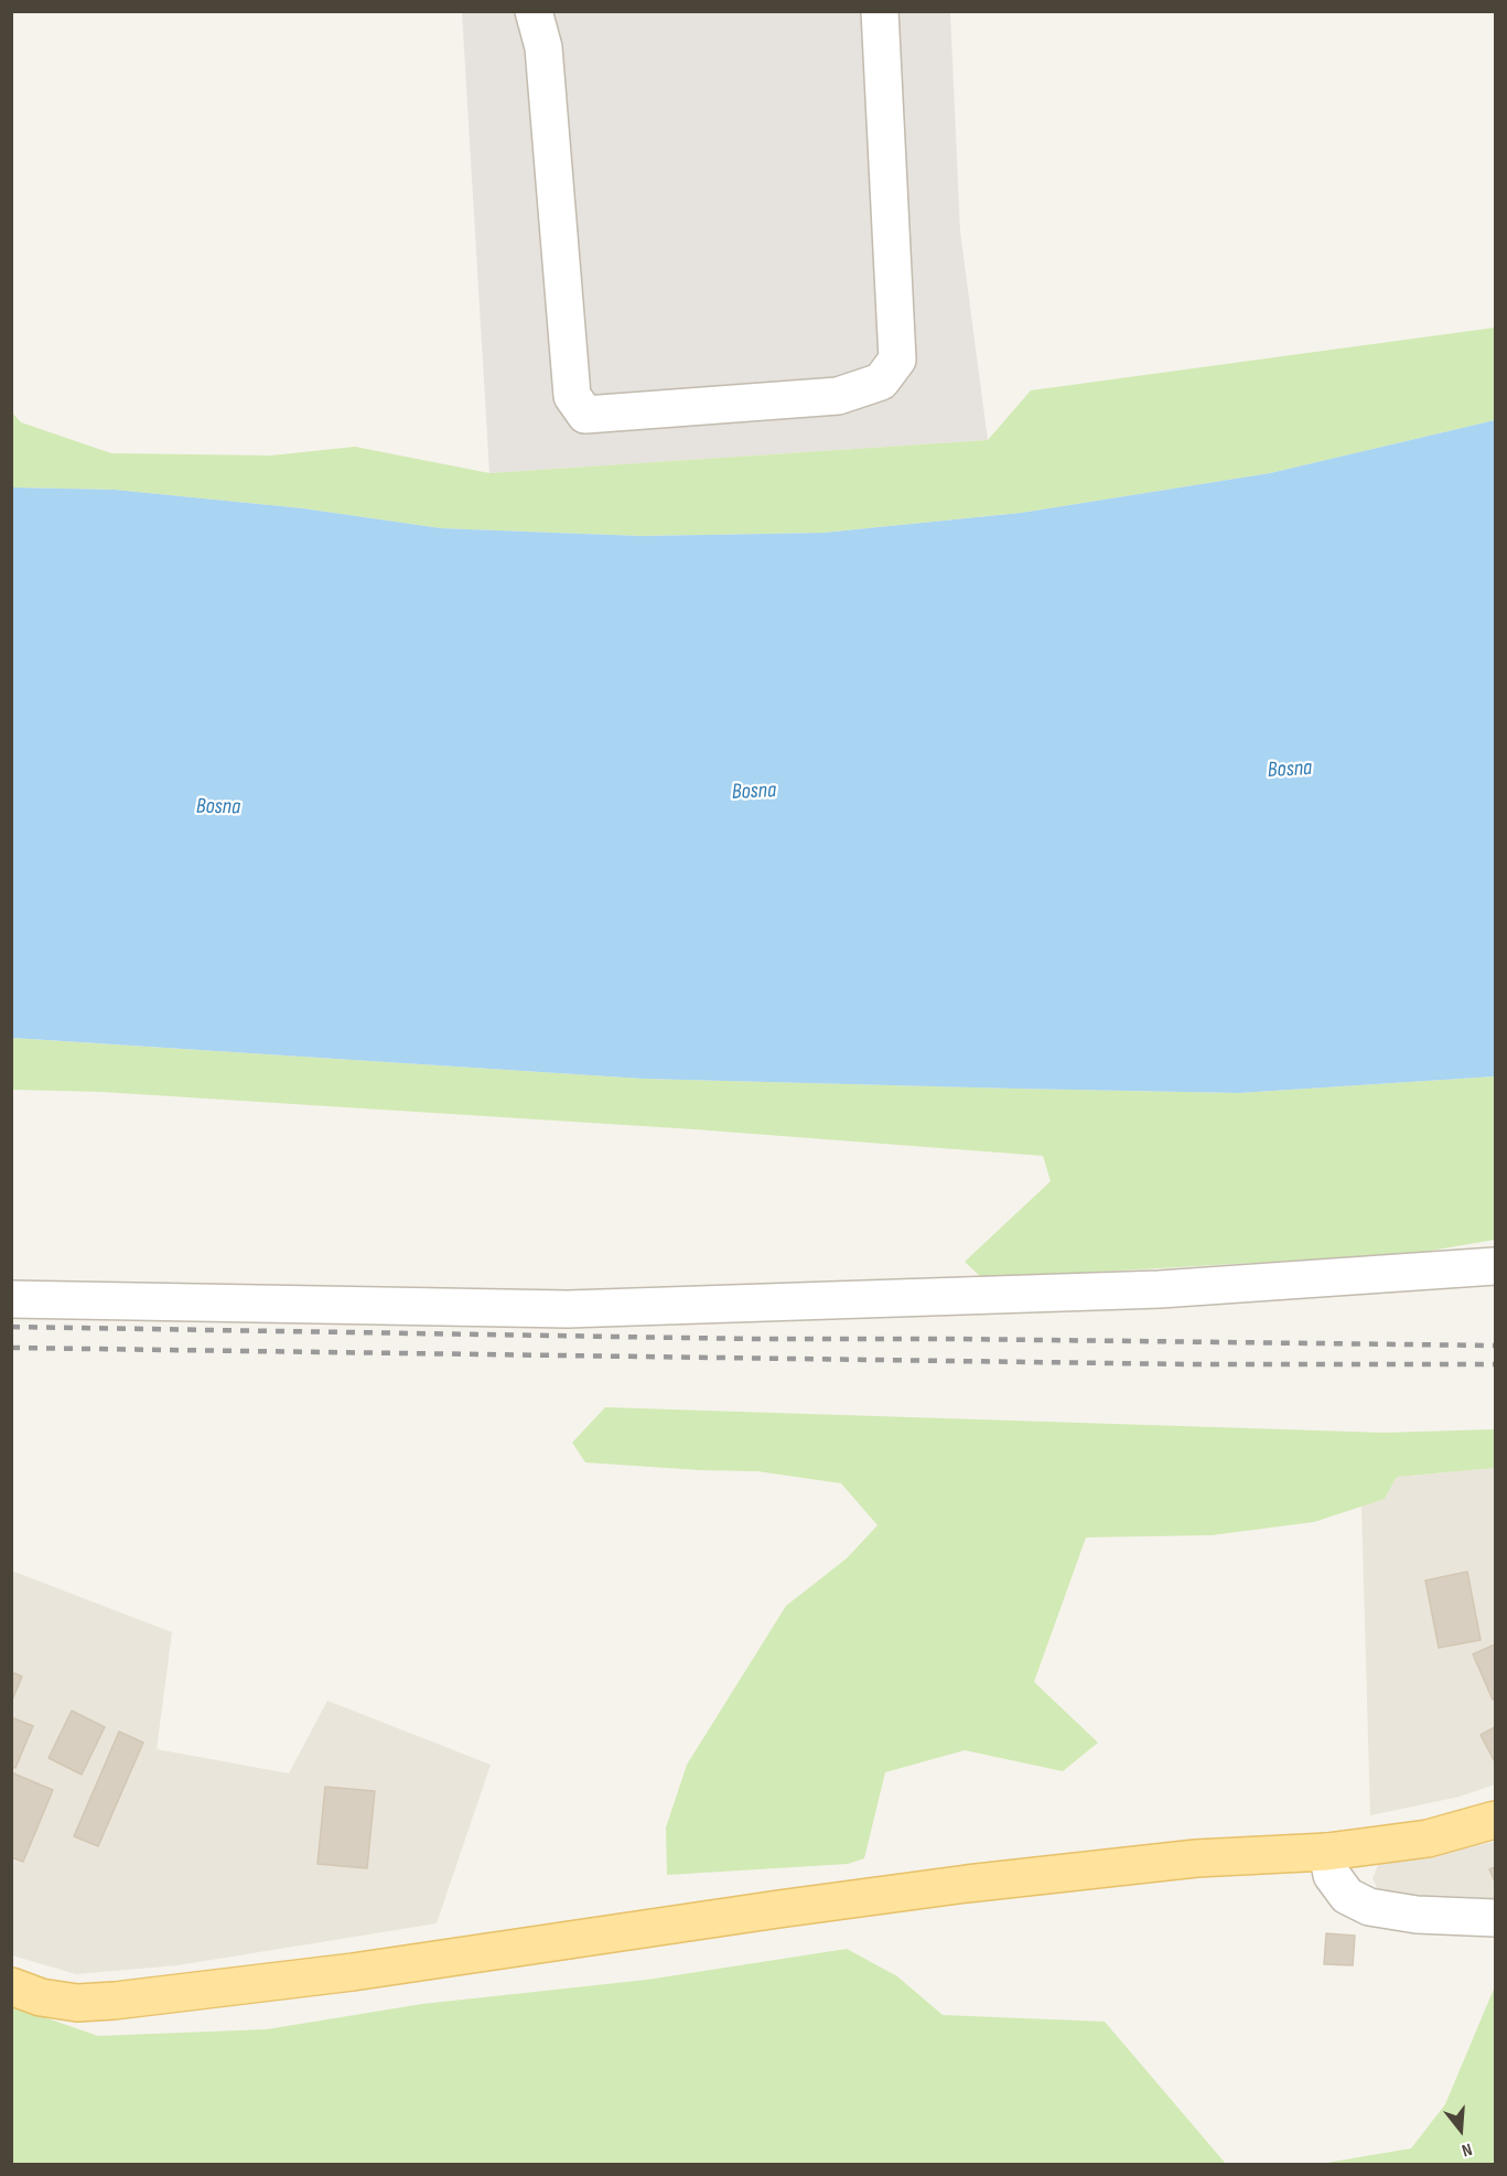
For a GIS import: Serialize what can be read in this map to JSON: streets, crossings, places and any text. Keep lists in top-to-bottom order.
{
  "water": ["Bosna"],
  "north": "bottom"
}
